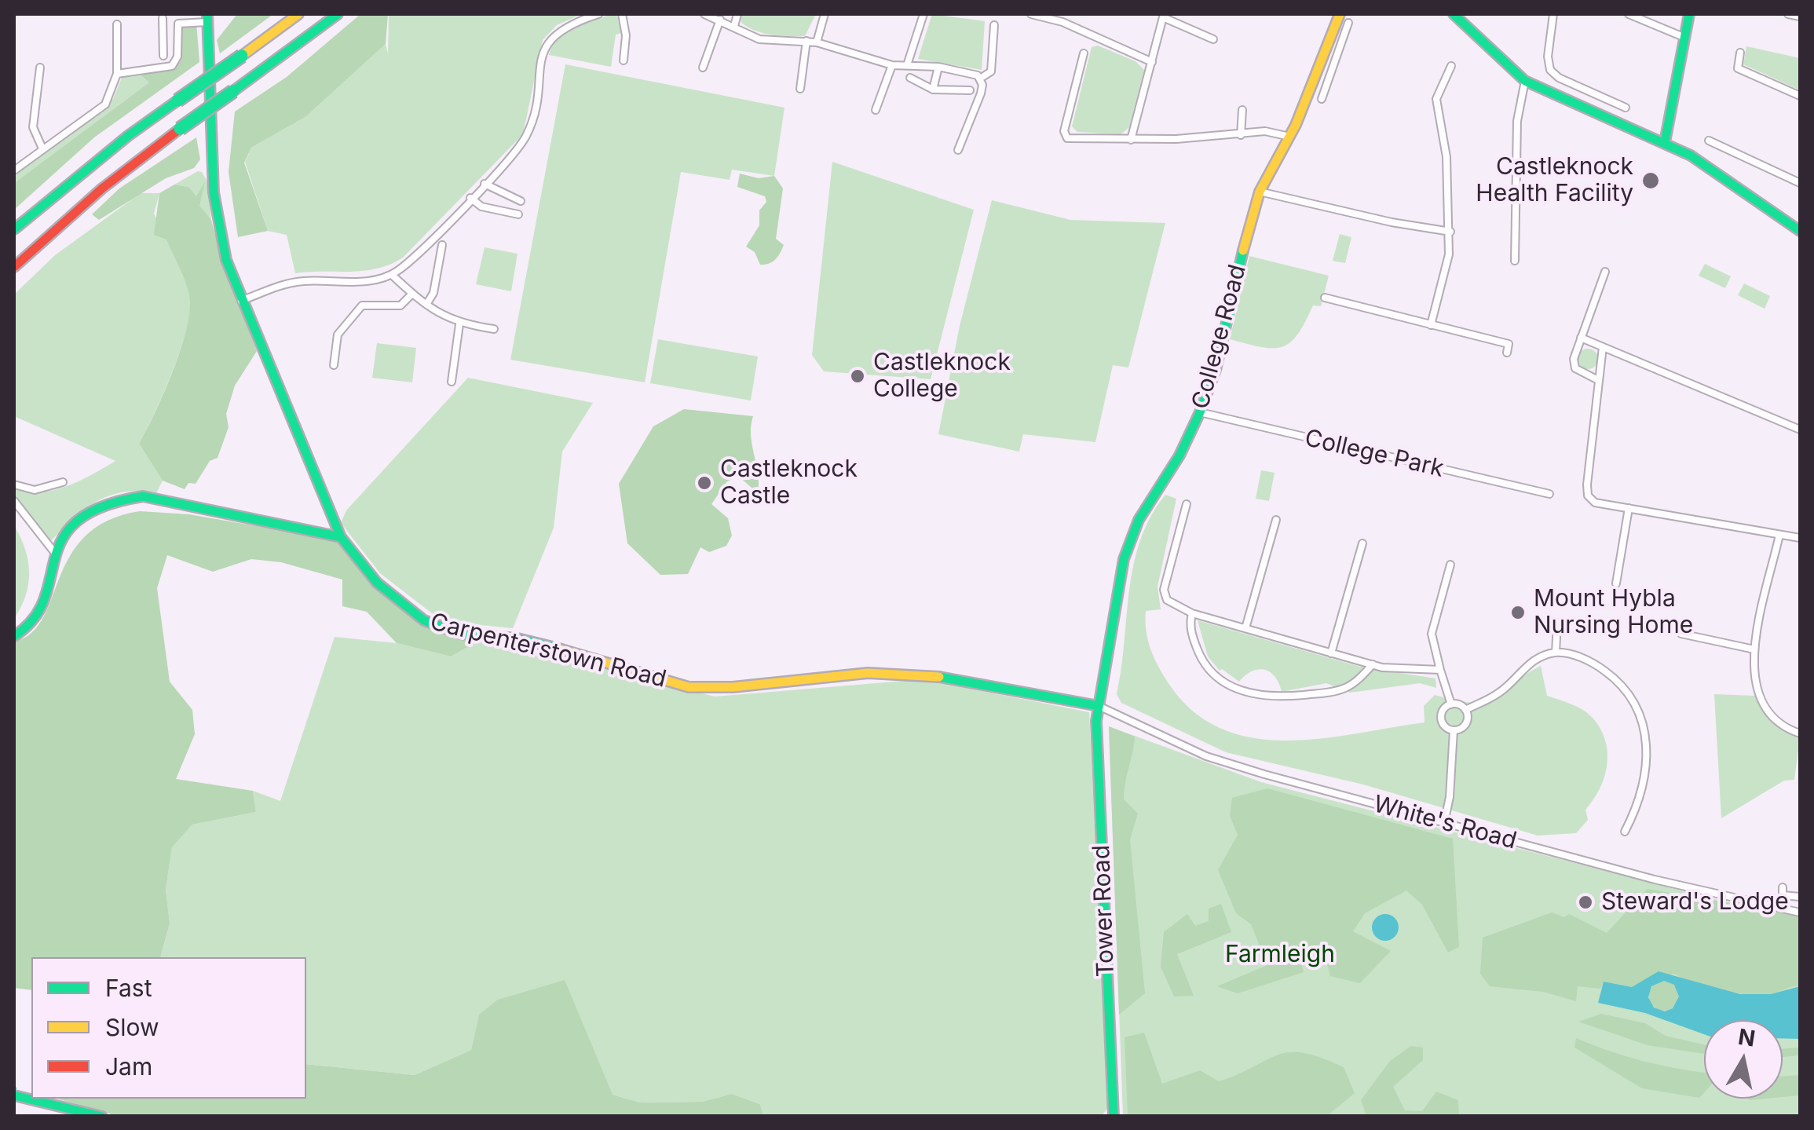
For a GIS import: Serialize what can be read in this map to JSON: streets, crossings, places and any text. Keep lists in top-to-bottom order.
{
  "streets": {
    "main road": ["College Road", "Carpenterstown Road", "Tower Road"],
    "street": ["College Park", "White's Road"]
  },
  "crossings": [
    ["College Road", "College Park"],
    ["College Road", "Carpenterstown Road"],
    ["College Road", "White's Road"],
    ["College Road", "Tower Road"],
    ["Carpenterstown Road", "White's Road"],
    ["Carpenterstown Road", "Tower Road"],
    ["White's Road", "Tower Road"]
  ],
  "parks": ["Farmleigh"],
  "places": [
    "Castleknock Health Facility",
    "Castleknock College",
    "Castleknock Castle",
    "Mount Hybla Nursing Home",
    "Steward's Lodge"
  ],
  "legend": ["Fast", "Slow", "Jam"],
  "north": "top"
}
